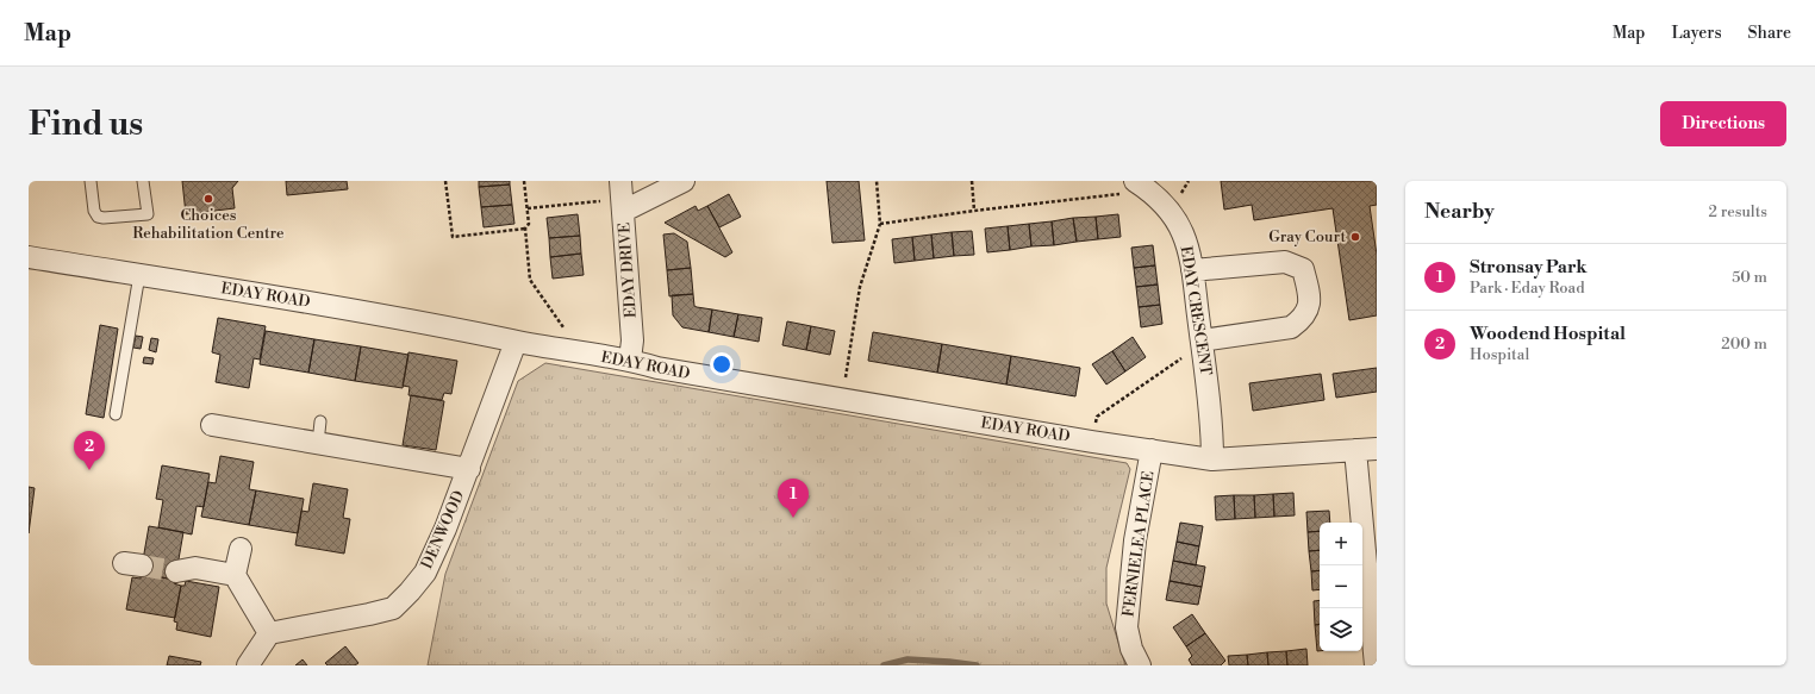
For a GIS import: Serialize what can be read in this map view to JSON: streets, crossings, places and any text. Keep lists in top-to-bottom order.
{
  "streets": {
    "street": [
      "EDAY DRIVE",
      "EDAY ROAD",
      "EDAY CRESCENT",
      "DENWOOD",
      "FERNIELEA PLACE"
    ]
  },
  "crossings": [
    ["EDAY DRIVE", "EDAY ROAD"],
    ["EDAY ROAD", "EDAY CRESCENT"],
    ["EDAY ROAD", "DENWOOD"],
    ["EDAY ROAD", "FERNIELEA PLACE"]
  ],
  "places": ["Choices Rehabilitation Centre", "Gray Court"],
  "page": {
    "header": "Map",
    "nav": ["Map", "Layers", "Share"],
    "buttons": "Directions",
    "title": "Find us",
    "heading": ["Nearby", "2 results"],
    "list": [
      {
        "mark": "1",
        "name": "Stronsay Park",
        "note": "Park · Eday Road",
        "value": "50 m"
      },
      {
        "mark": "2",
        "name": "Woodend Hospital",
        "note": "Hospital",
        "value": "200 m"
      }
    ],
    "pins": ["2", "1"],
    "map_buttons": ["+", "−"]
  }
}
